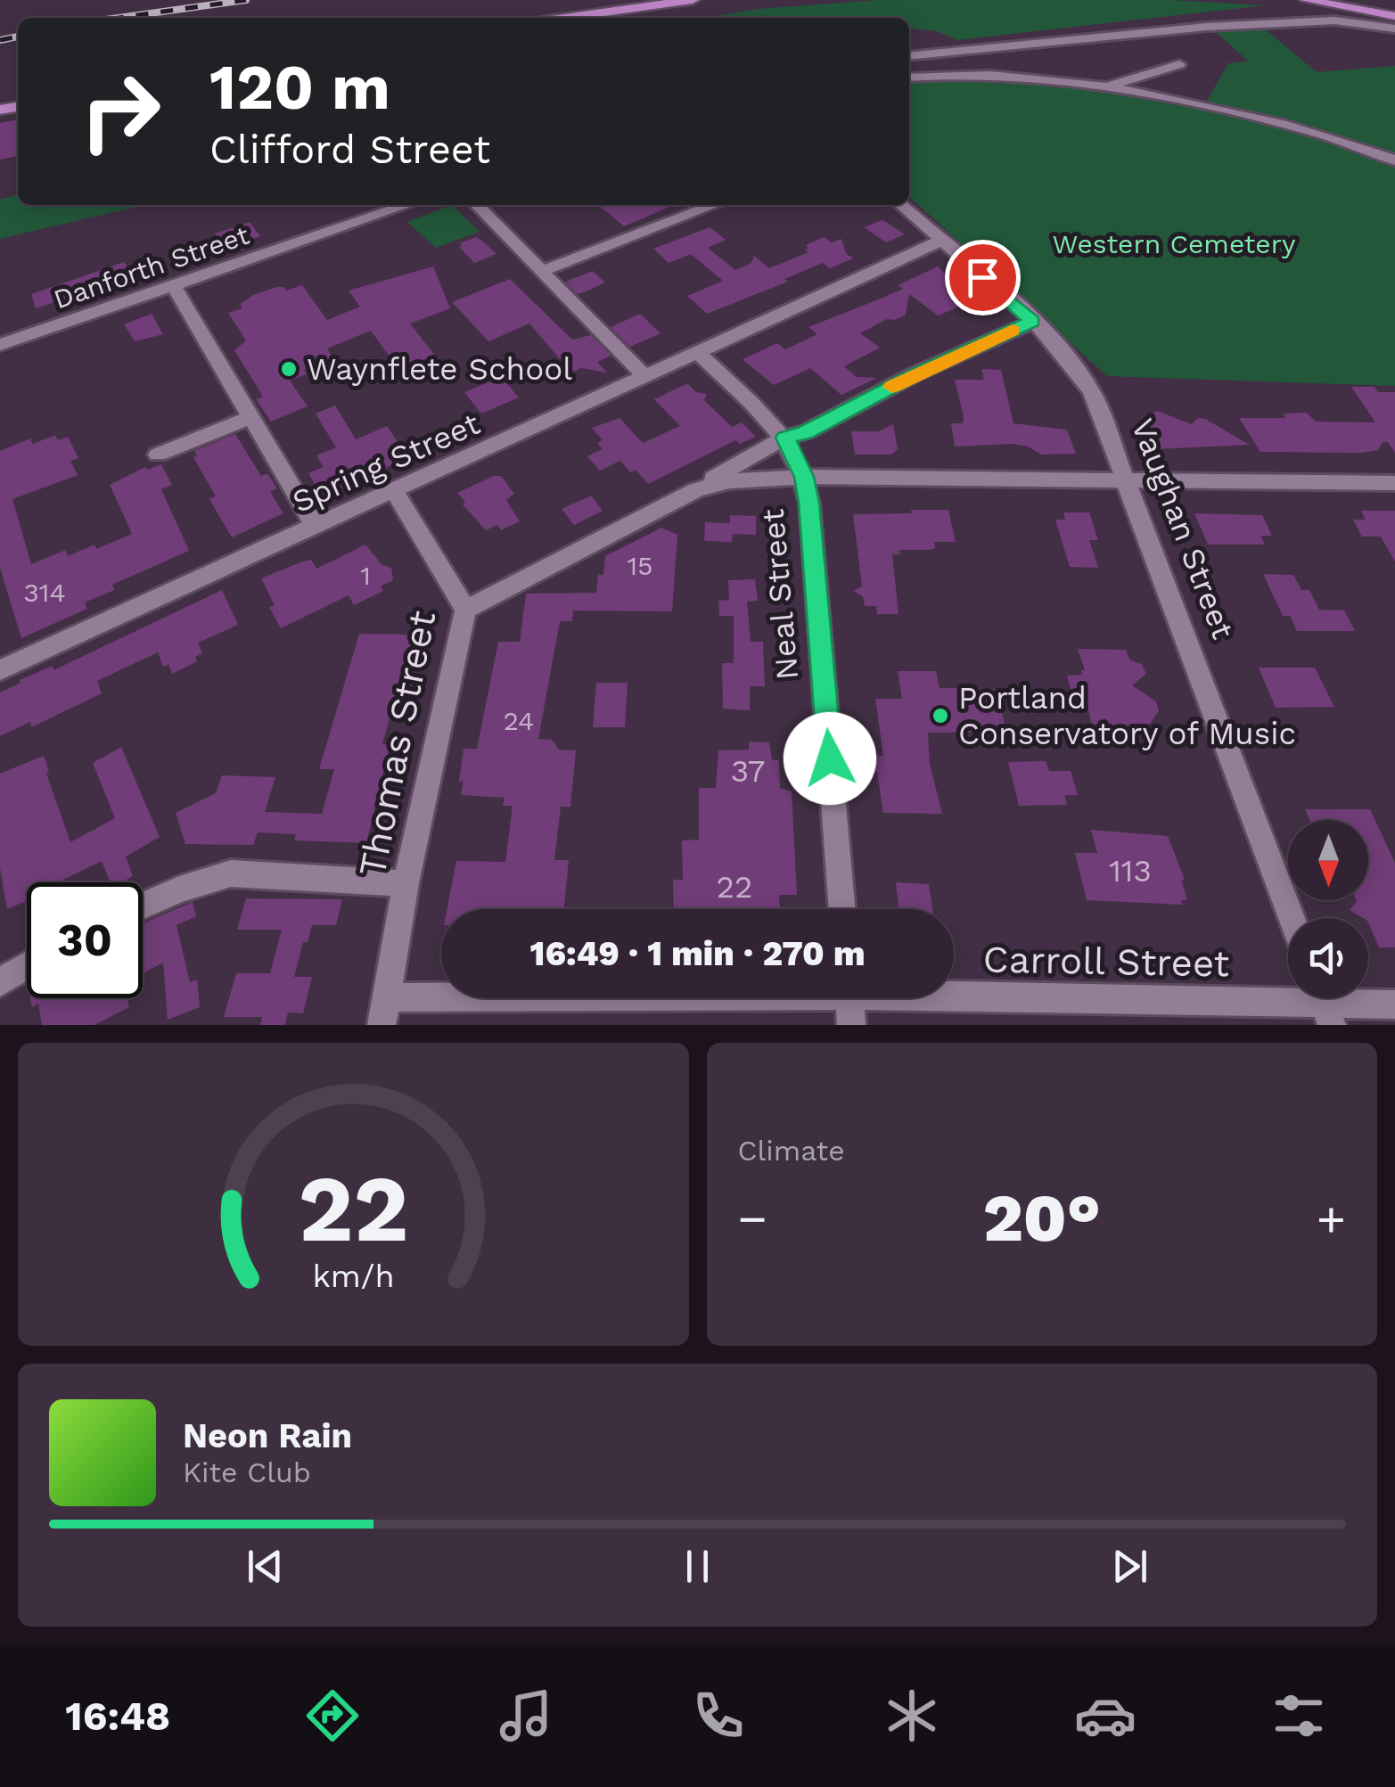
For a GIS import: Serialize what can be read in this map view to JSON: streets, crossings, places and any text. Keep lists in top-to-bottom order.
{
  "streets": {
    "street": [
      "Danforth Street",
      "Spring Street",
      "Vaughan Street",
      "Neal Street",
      "Thomas Street",
      "Carroll Street"
    ]
  },
  "crossings": [
    ["Spring Street", "Vaughan Street"],
    ["Spring Street", "Neal Street"],
    ["Spring Street", "Thomas Street"],
    ["Thomas Street", "Carroll Street"]
  ],
  "parks": ["Western Cemetery"],
  "places": ["Waynflete School", "Portland Conservatory of Music"],
  "house_numbers": [
    "15",
    "1",
    "314",
    "24",
    "37",
    "113",
    "22"
  ],
  "north": "bottom",
  "page": {
    "turn": ["120 m", "Clifford Street"],
    "limit": "30",
    "trip": "16:49 · 1 min · 270 m",
    "tile": "Climate",
    "heat": ["−", "20°", "+"],
    "song": ["Neon Rain", "Kite Club"],
    "tabs": "16:48",
    "gauge": ["22", "km/h"]
  }
}
